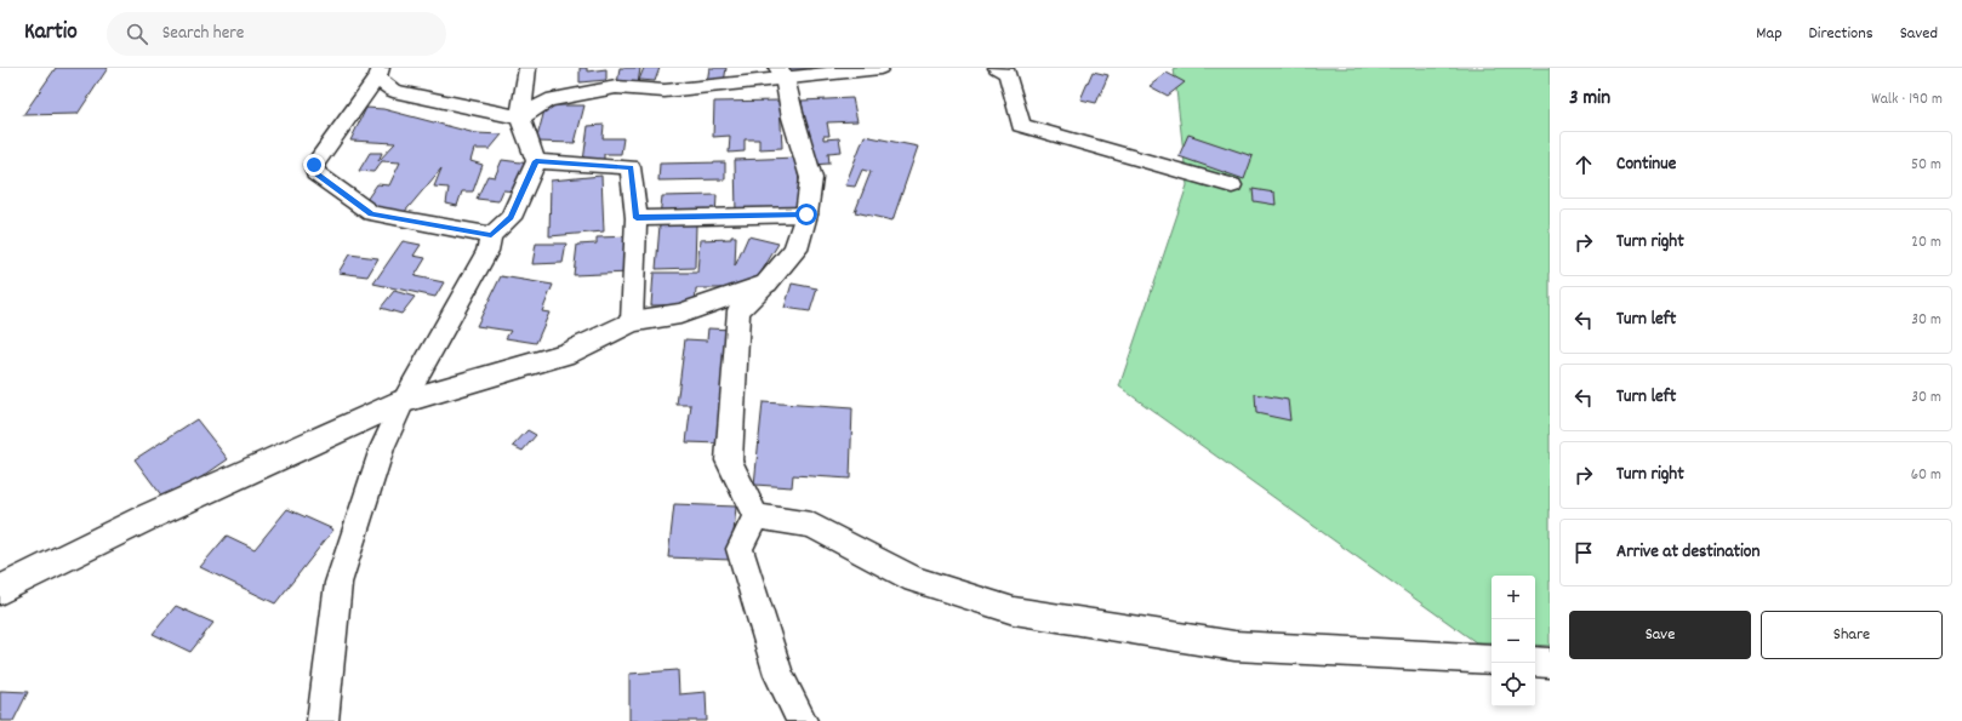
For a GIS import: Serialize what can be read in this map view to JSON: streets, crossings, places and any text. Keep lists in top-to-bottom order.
{
  "page": {
    "header": "Kartio",
    "search": "Search here",
    "nav": ["Map", "Directions", "Saved"],
    "heading": ["3 min", "Walk · 190 m"],
    "list": [
      ["Continue", "50 m"],
      ["Turn right", "20 m"],
      ["Turn left", "30 m"],
      ["Turn left", "30 m"],
      ["Turn right", "60 m"],
      "Arrive at destination"
    ],
    "map_buttons": ["+", "−"],
    "buttons": ["Save", "Share"]
  }
}
